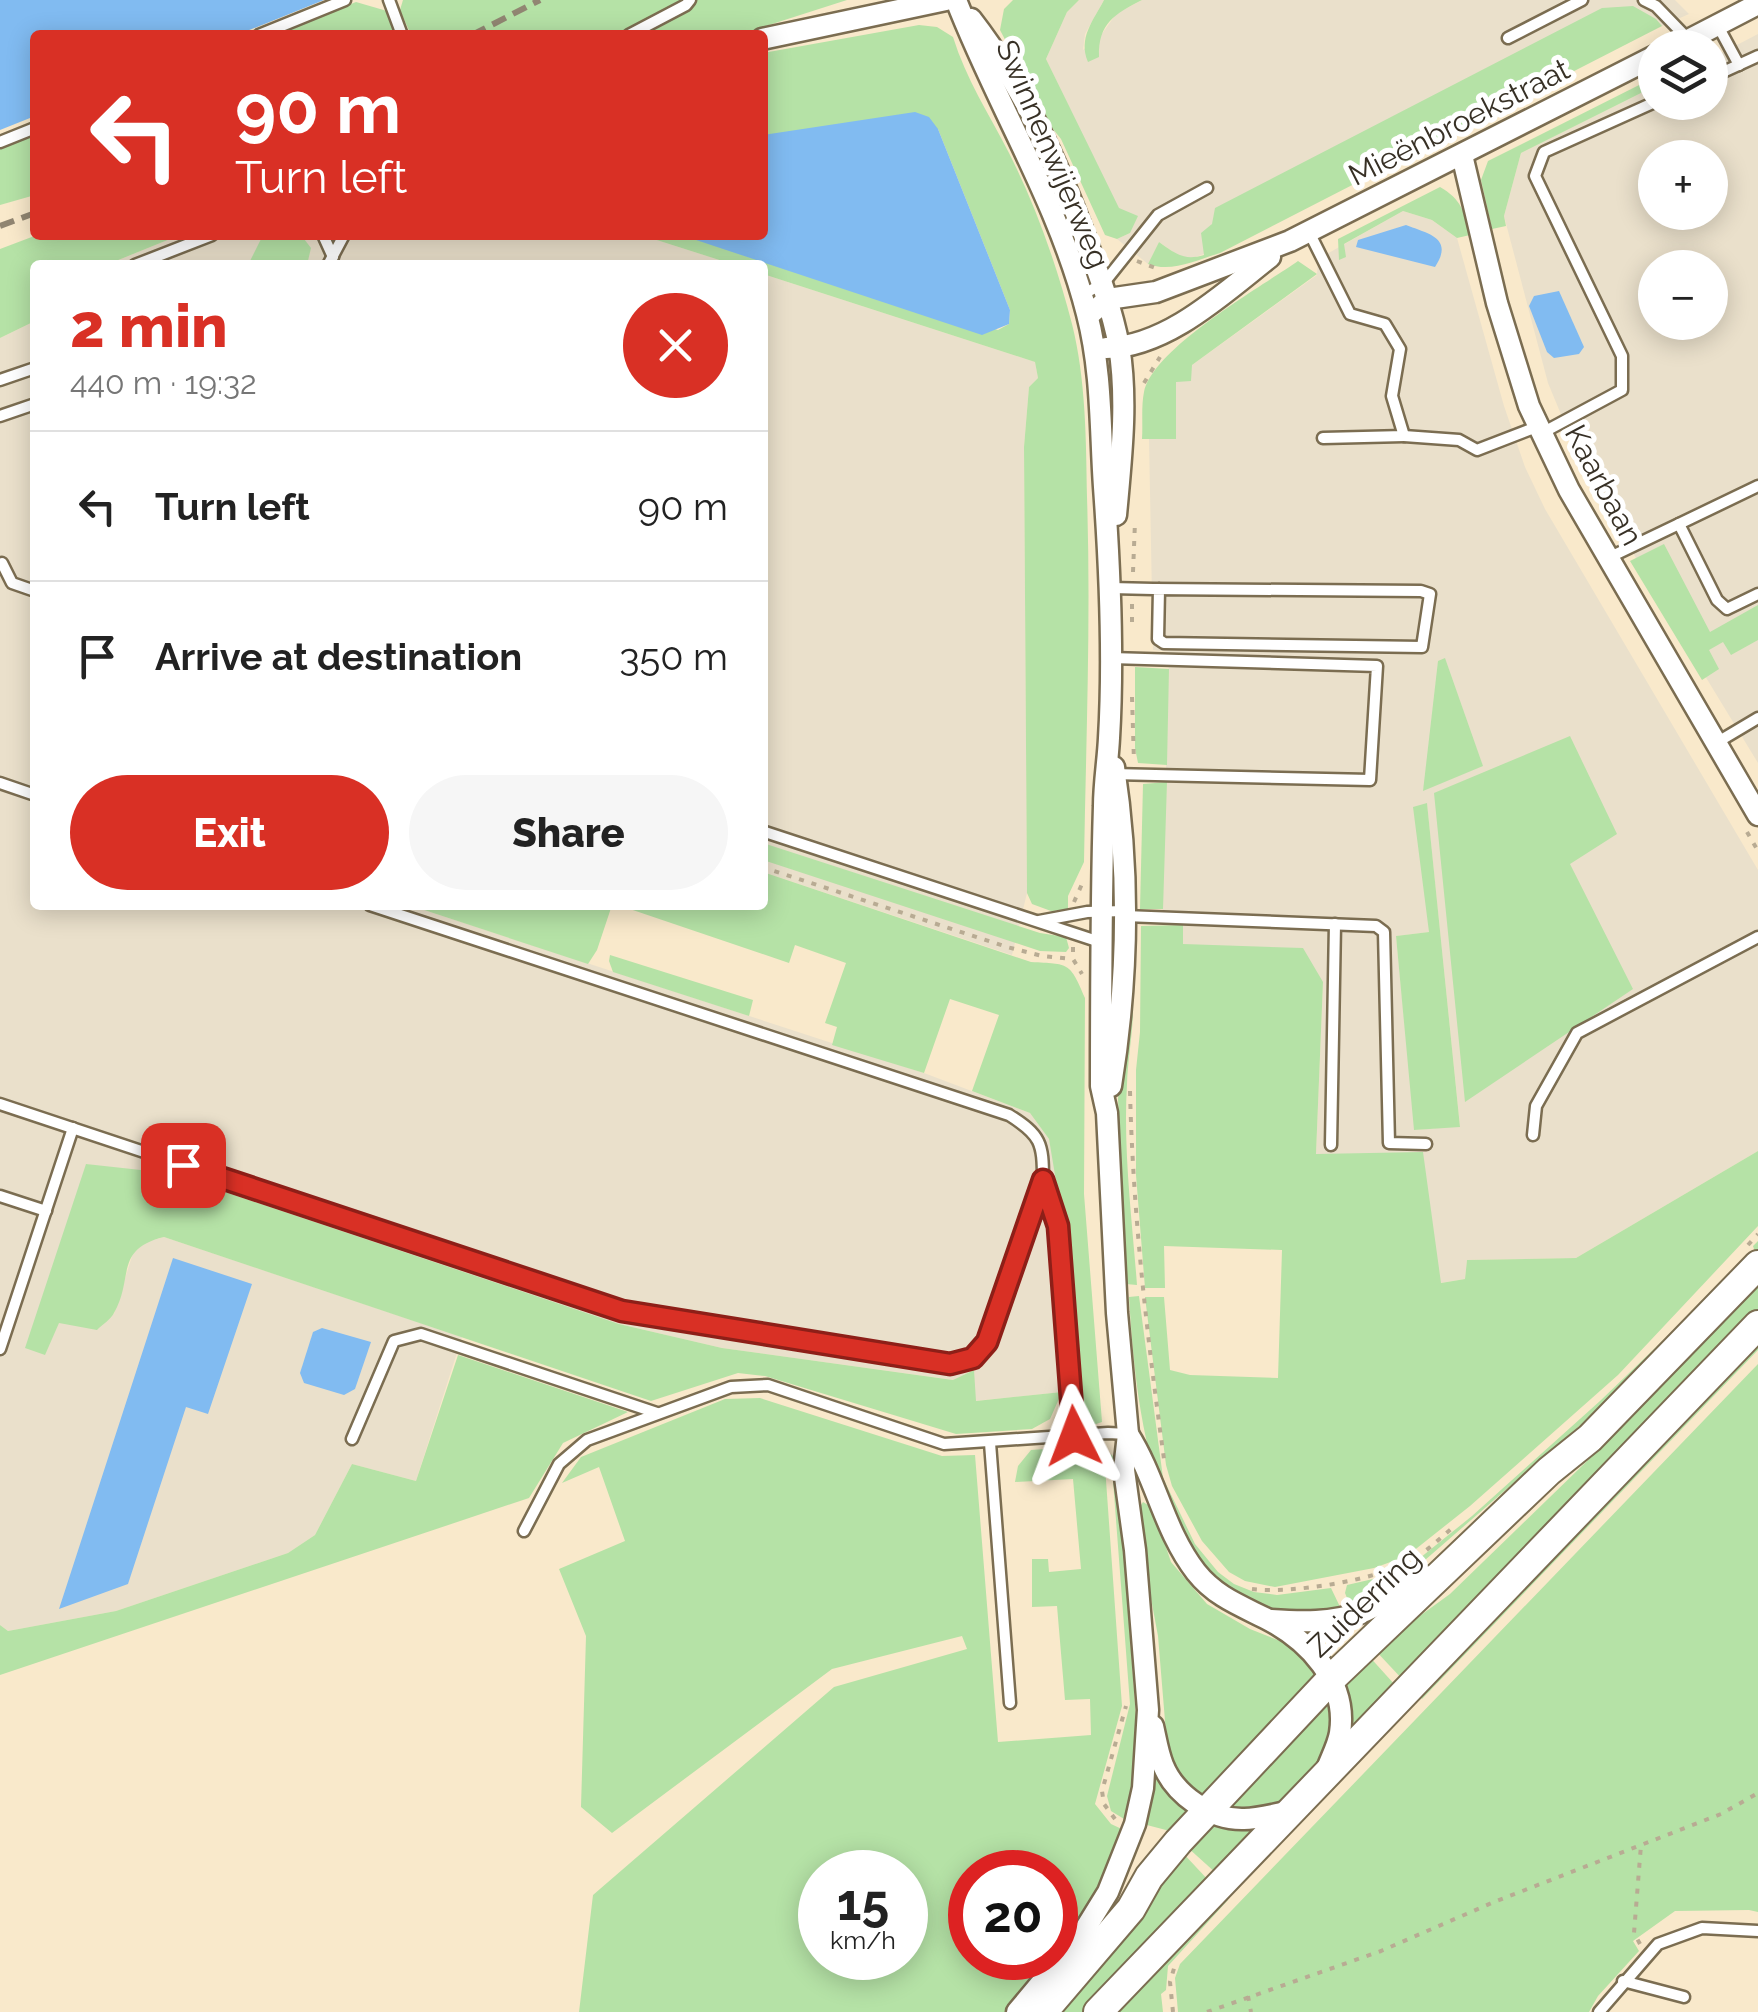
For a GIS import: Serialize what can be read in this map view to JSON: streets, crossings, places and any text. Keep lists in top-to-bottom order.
{
  "streets": {
    "main road": ["Zuiderring"],
    "street": ["Mieënbroekstraat", "Swinnenwijerweg", "Kaarbaan"]
  },
  "crossings": [
    ["Mieënbroekstraat", "Swinnenwijerweg"],
    ["Mieënbroekstraat", "Kaarbaan"],
    ["Swinnenwijerweg", "Zuiderring"]
  ],
  "page": {
    "map_buttons": ["+", "−"],
    "turn": ["90 m", "Turn left"],
    "heading": ["2 min", "440 m · 19:32"],
    "list": [
      {
        "name": "Turn left",
        "value": "90 m"
      },
      {
        "name": "Arrive at destination",
        "value": "350 m"
      }
    ],
    "buttons": ["Exit", "Share"],
    "speed": "15 km/h",
    "limit": "20"
  }
}
